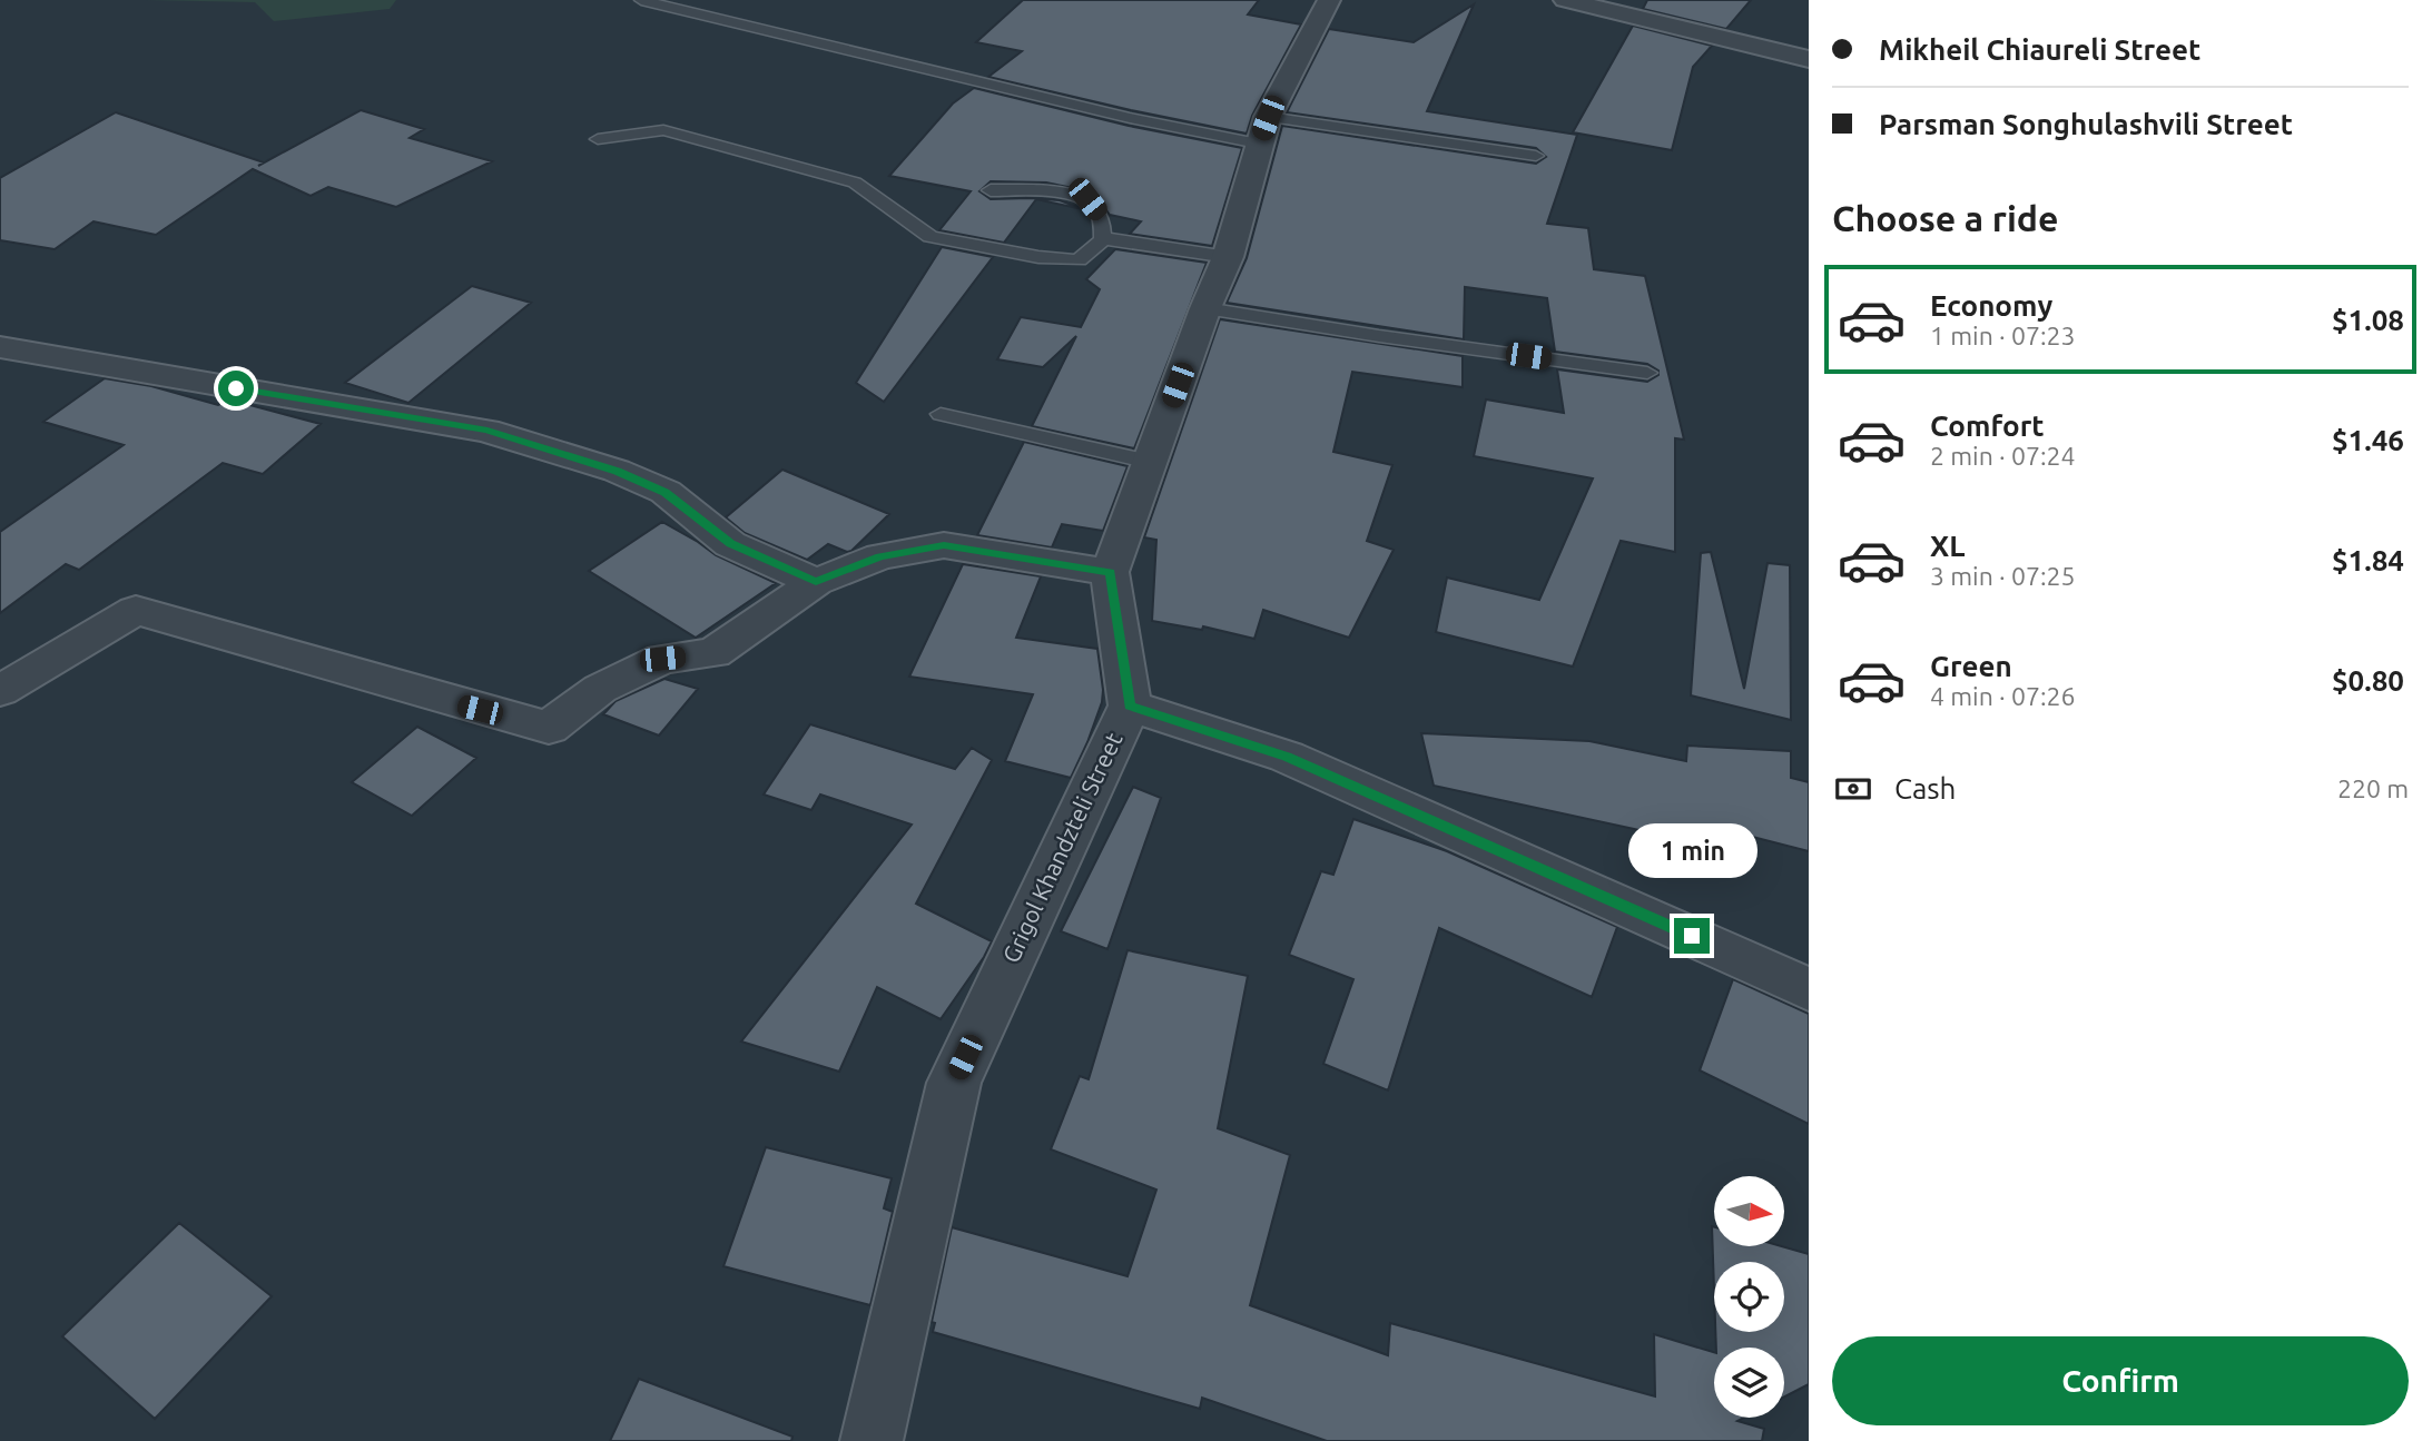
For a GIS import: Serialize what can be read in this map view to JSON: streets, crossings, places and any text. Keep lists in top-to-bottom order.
{
  "streets": {
    "street": ["Grigol Khandzteli Street"]
  },
  "north": "right",
  "page": {
    "banner": ["Mikheil Chiaureli Street", "Parsman Songhulashvili Street"],
    "heading": "Choose a ride",
    "list": [
      {
        "name": "Economy",
        "note": "1 min · 07:23",
        "value": "$1.08"
      },
      {
        "name": "Comfort",
        "note": "2 min · 07:24",
        "value": "$1.46"
      },
      {
        "name": "XL",
        "note": "3 min · 07:25",
        "value": "$1.84"
      },
      {
        "name": "Green",
        "note": "4 min · 07:26",
        "value": "$0.80"
      }
    ],
    "pay": ["Cash", "220 m"],
    "bubble": "1 min",
    "buttons": "Confirm"
  }
}
